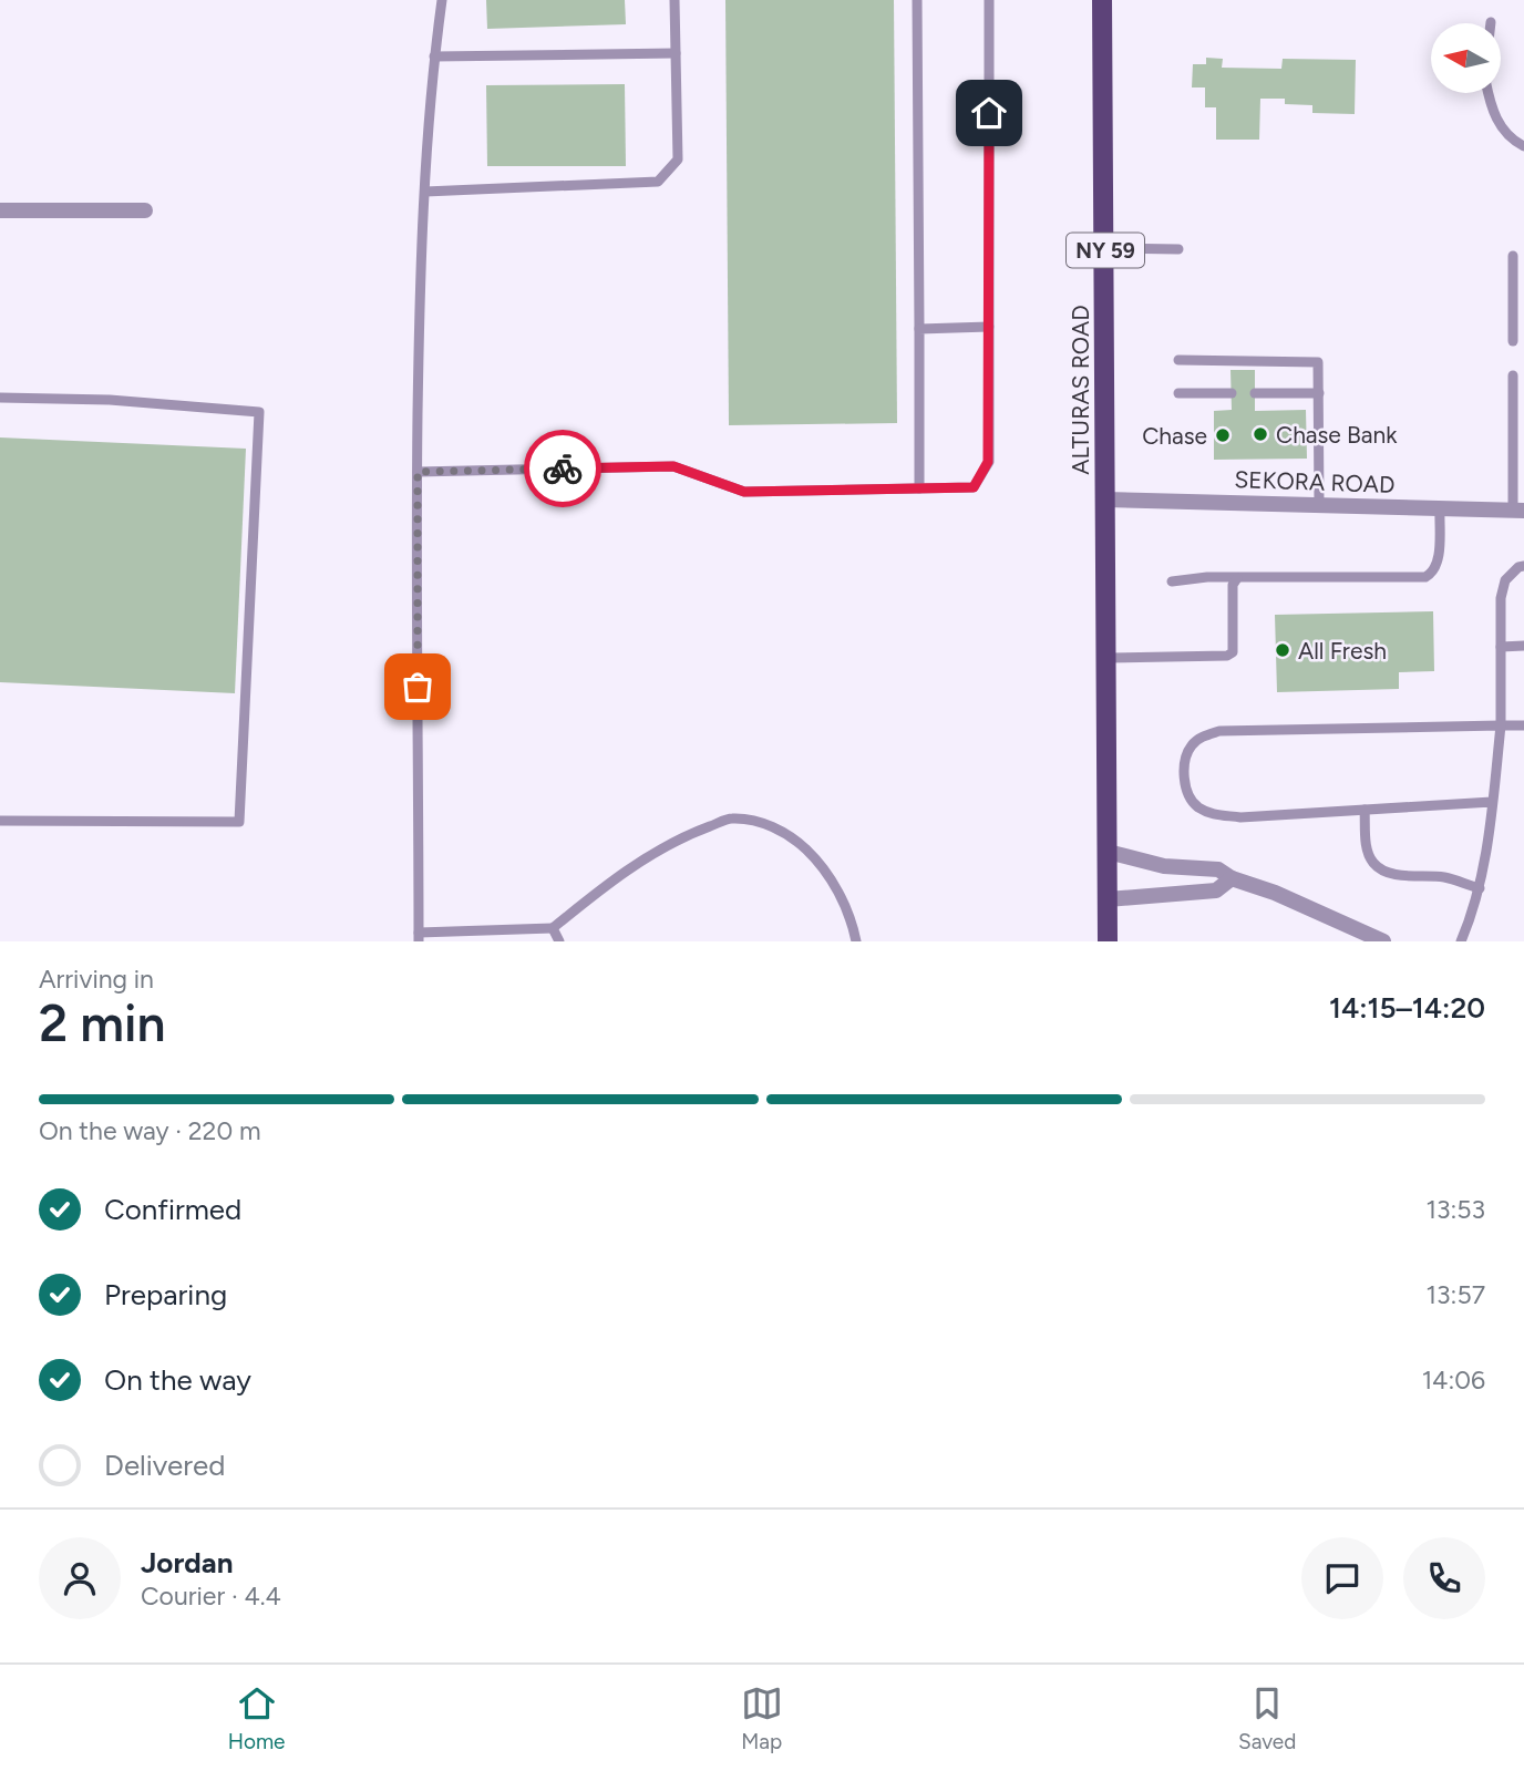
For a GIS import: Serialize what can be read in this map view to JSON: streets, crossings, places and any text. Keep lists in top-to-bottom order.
{
  "streets": {
    "main road": ["NY 59", "ALTURAS ROAD"],
    "street": ["SEKORA ROAD"]
  },
  "crossings": [
    ["NY 59", "ALTURAS ROAD"],
    ["NY 59", "SEKORA ROAD"],
    ["ALTURAS ROAD", "SEKORA ROAD"]
  ],
  "places": ["Chase Bank", "Chase", "All Fresh"],
  "north": "left",
  "page": {
    "heading": ["2 min", "Arriving in", "14:15–14:20"],
    "panel": ["Jordan", "Courier · 4.4"],
    "bar": "On the way · 220 m",
    "list": [
      ["Confirmed", "13:53"],
      ["Preparing", "13:57"],
      ["On the way", "14:06"],
      "Delivered"
    ],
    "tabs": ["Home", "Map", "Saved"]
  }
}
